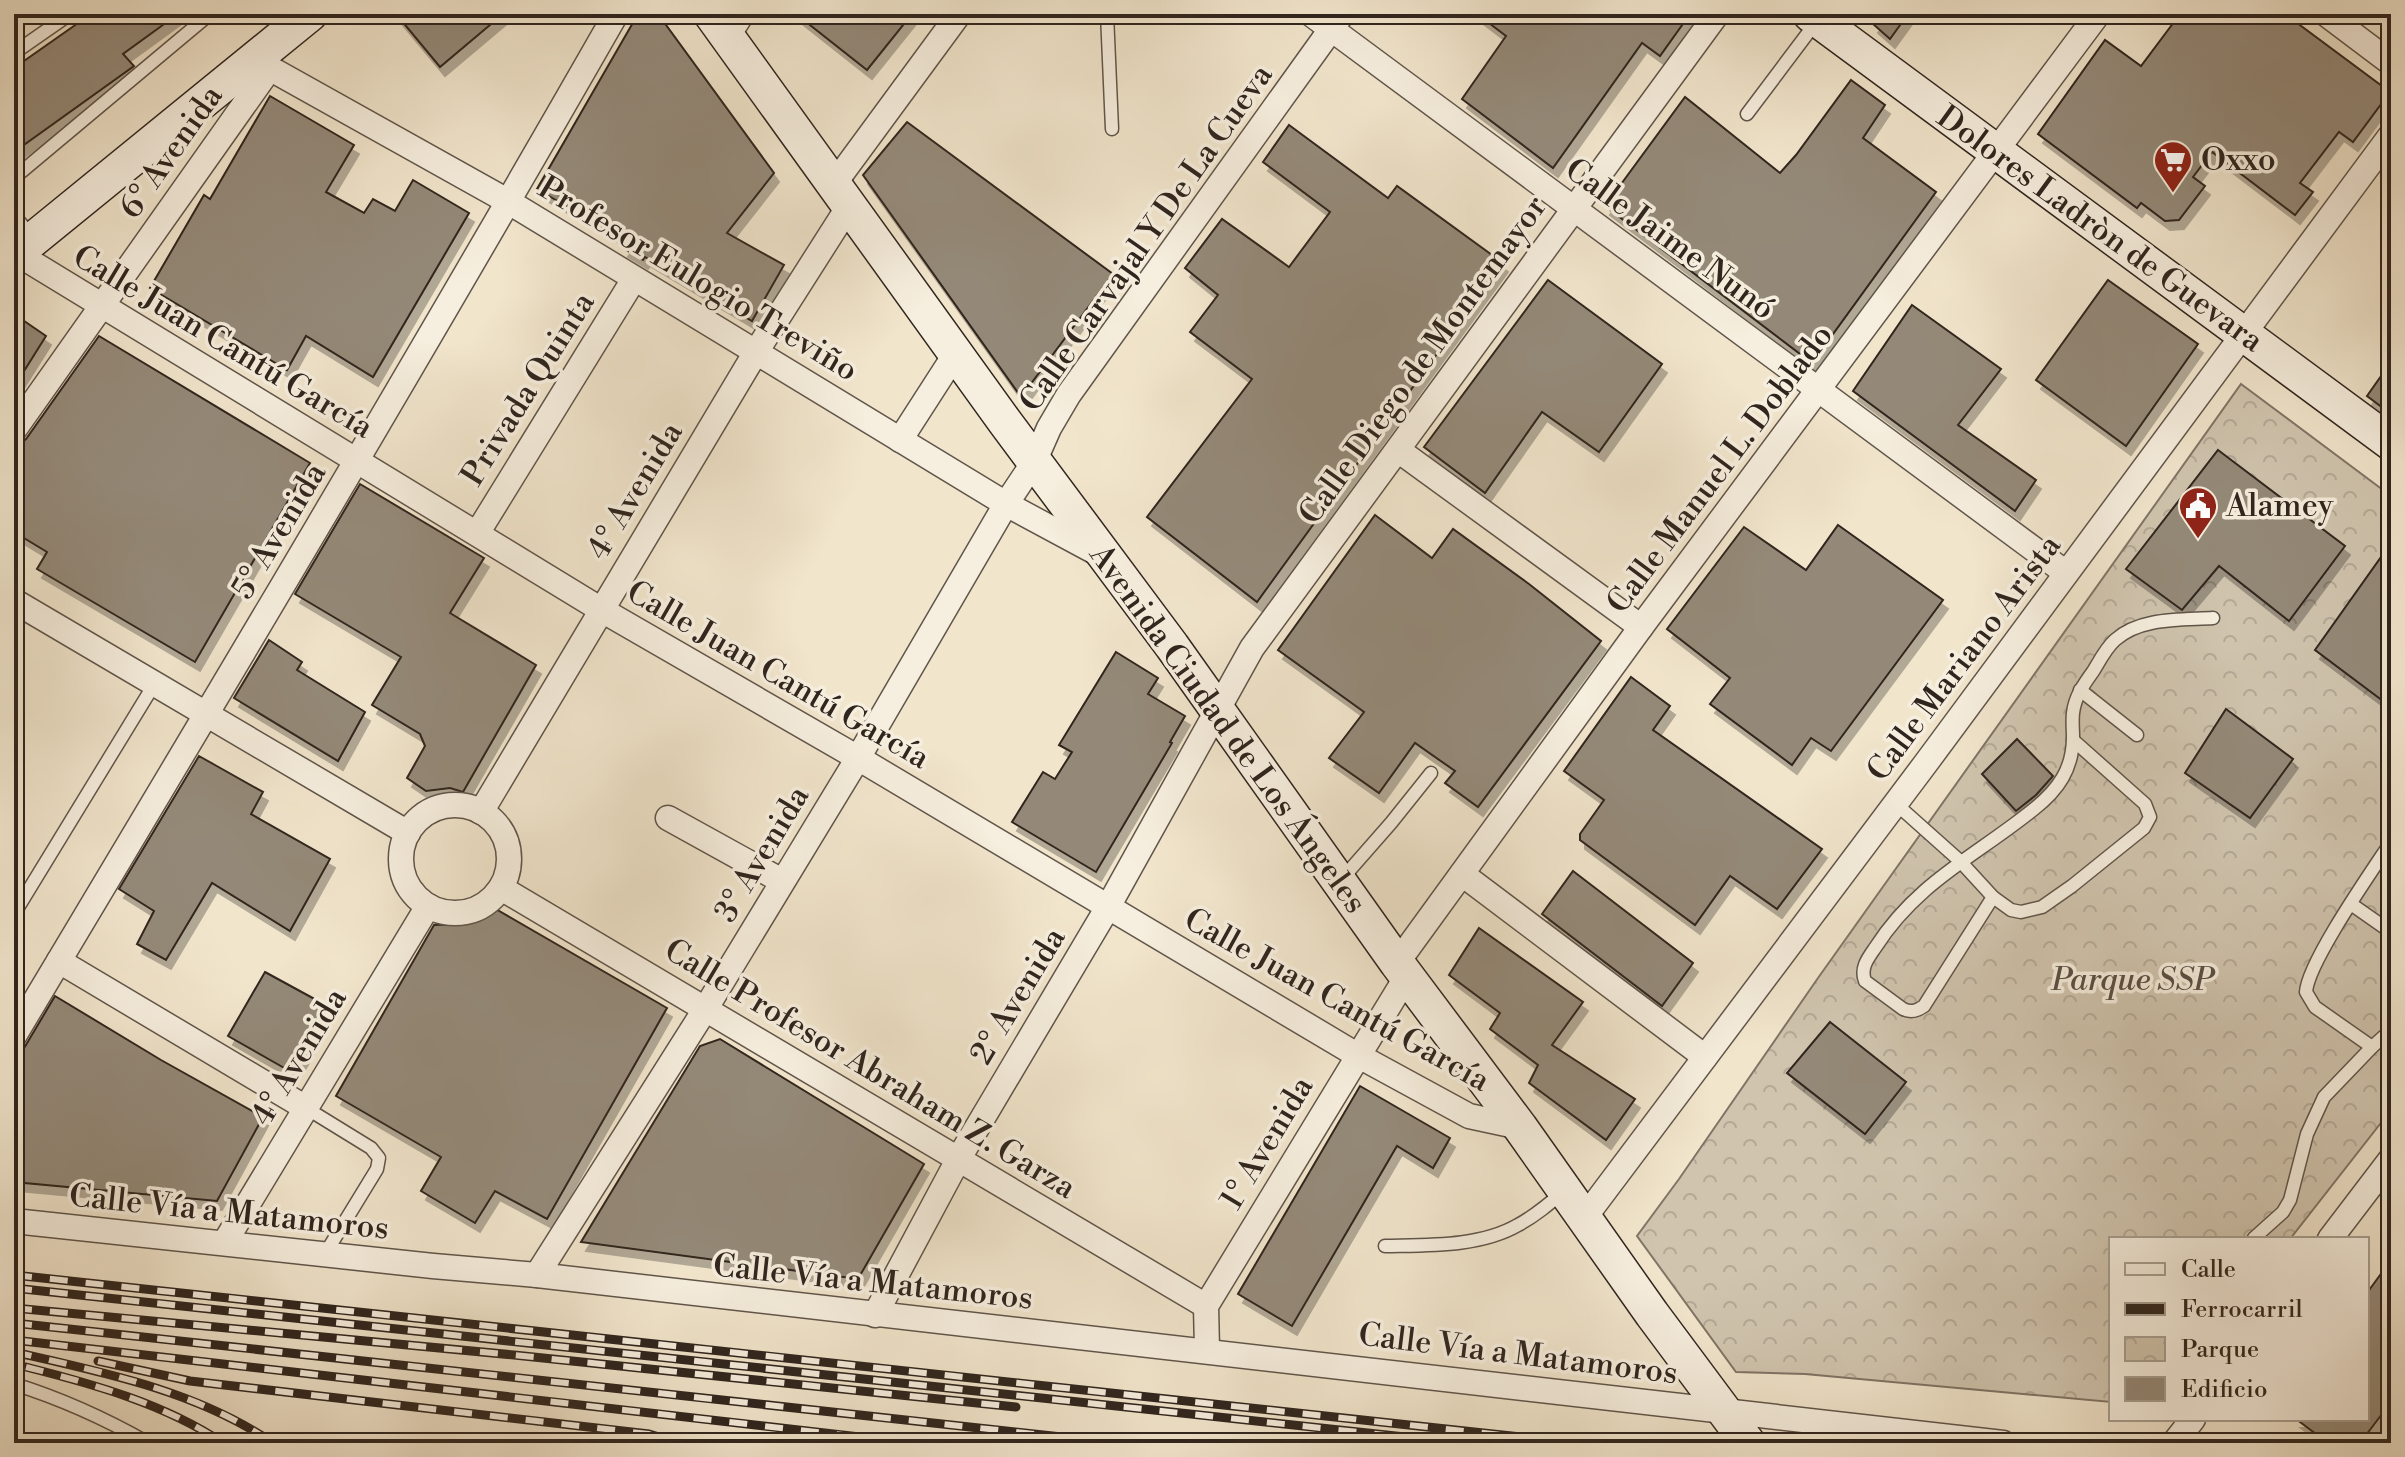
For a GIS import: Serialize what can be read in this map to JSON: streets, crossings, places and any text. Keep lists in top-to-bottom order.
{
  "streets": {
    "street": [
      "6° Avenida",
      "Dolores Ladròn de Guevara",
      "Calle Carvajal Y De La Cueva",
      "Calle Jaime Nunó",
      "Profesor Eulogio Treviño",
      "Calle Juan Cantú García",
      "Calle Diego de Montemayor",
      "Privada Quinta",
      "Calle Manuel L. Doblado",
      "4° Avenida",
      "5° Avenida",
      "Calle Mariano Arista",
      "Avenida Ciudad de Los Ángeles",
      "3° Avenida",
      "2° Avenida",
      "Calle Profesor Abraham Z. Garza",
      "1° Avenida",
      "Calle Vía a Matamoros"
    ]
  },
  "crossings": [
    ["6° Avenida", "Profesor Eulogio Treviño"],
    ["6° Avenida", "Calle Juan Cantú García"],
    ["Dolores Ladròn de Guevara", "Calle Manuel L. Doblado"],
    ["Dolores Ladròn de Guevara", "Calle Mariano Arista"],
    ["Calle Carvajal Y De La Cueva", "Calle Jaime Nunó"],
    ["Calle Carvajal Y De La Cueva", "Avenida Ciudad de Los Ángeles"],
    ["Calle Carvajal Y De La Cueva", "3° Avenida"],
    ["Calle Jaime Nunó", "Calle Diego de Montemayor"],
    ["Calle Jaime Nunó", "Calle Manuel L. Doblado"],
    ["Calle Jaime Nunó", "Calle Mariano Arista"],
    ["Profesor Eulogio Treviño", "Privada Quinta"],
    ["Profesor Eulogio Treviño", "4° Avenida"],
    ["Profesor Eulogio Treviño", "5° Avenida"],
    ["Profesor Eulogio Treviño", "Avenida Ciudad de Los Ángeles"],
    ["Profesor Eulogio Treviño", "3° Avenida"],
    ["Calle Juan Cantú García", "Privada Quinta"],
    ["Calle Juan Cantú García", "4° Avenida"],
    ["Calle Juan Cantú García", "5° Avenida"],
    ["Calle Juan Cantú García", "Avenida Ciudad de Los Ángeles"],
    ["Calle Juan Cantú García", "3° Avenida"],
    ["Calle Juan Cantú García", "2° Avenida"],
    ["Calle Juan Cantú García", "1° Avenida"],
    ["Calle Diego de Montemayor", "Avenida Ciudad de Los Ángeles"],
    ["Calle Diego de Montemayor", "2° Avenida"],
    ["Calle Manuel L. Doblado", "Avenida Ciudad de Los Ángeles"],
    ["Calle Manuel L. Doblado", "1° Avenida"],
    ["4° Avenida", "Avenida Ciudad de Los Ángeles"],
    ["4° Avenida", "Calle Profesor Abraham Z. Garza"],
    ["4° Avenida", "Calle Vía a Matamoros"],
    ["Calle Mariano Arista", "Avenida Ciudad de Los Ángeles"],
    ["Avenida Ciudad de Los Ángeles", "3° Avenida"],
    ["Avenida Ciudad de Los Ángeles", "2° Avenida"],
    ["Avenida Ciudad de Los Ángeles", "1° Avenida"],
    ["Avenida Ciudad de Los Ángeles", "Calle Vía a Matamoros"],
    ["3° Avenida", "Calle Profesor Abraham Z. Garza"],
    ["3° Avenida", "Calle Vía a Matamoros"],
    ["2° Avenida", "Calle Profesor Abraham Z. Garza"],
    ["2° Avenida", "Calle Vía a Matamoros"],
    ["Calle Profesor Abraham Z. Garza", "1° Avenida"]
  ],
  "parks": ["Parque SSP"],
  "places": {
    "supermarket": ["Oxxo"],
    "public building": ["Alamey"]
  },
  "legend": [
    "Calle",
    "Ferrocarril",
    "Parque",
    "Edificio"
  ]
}
